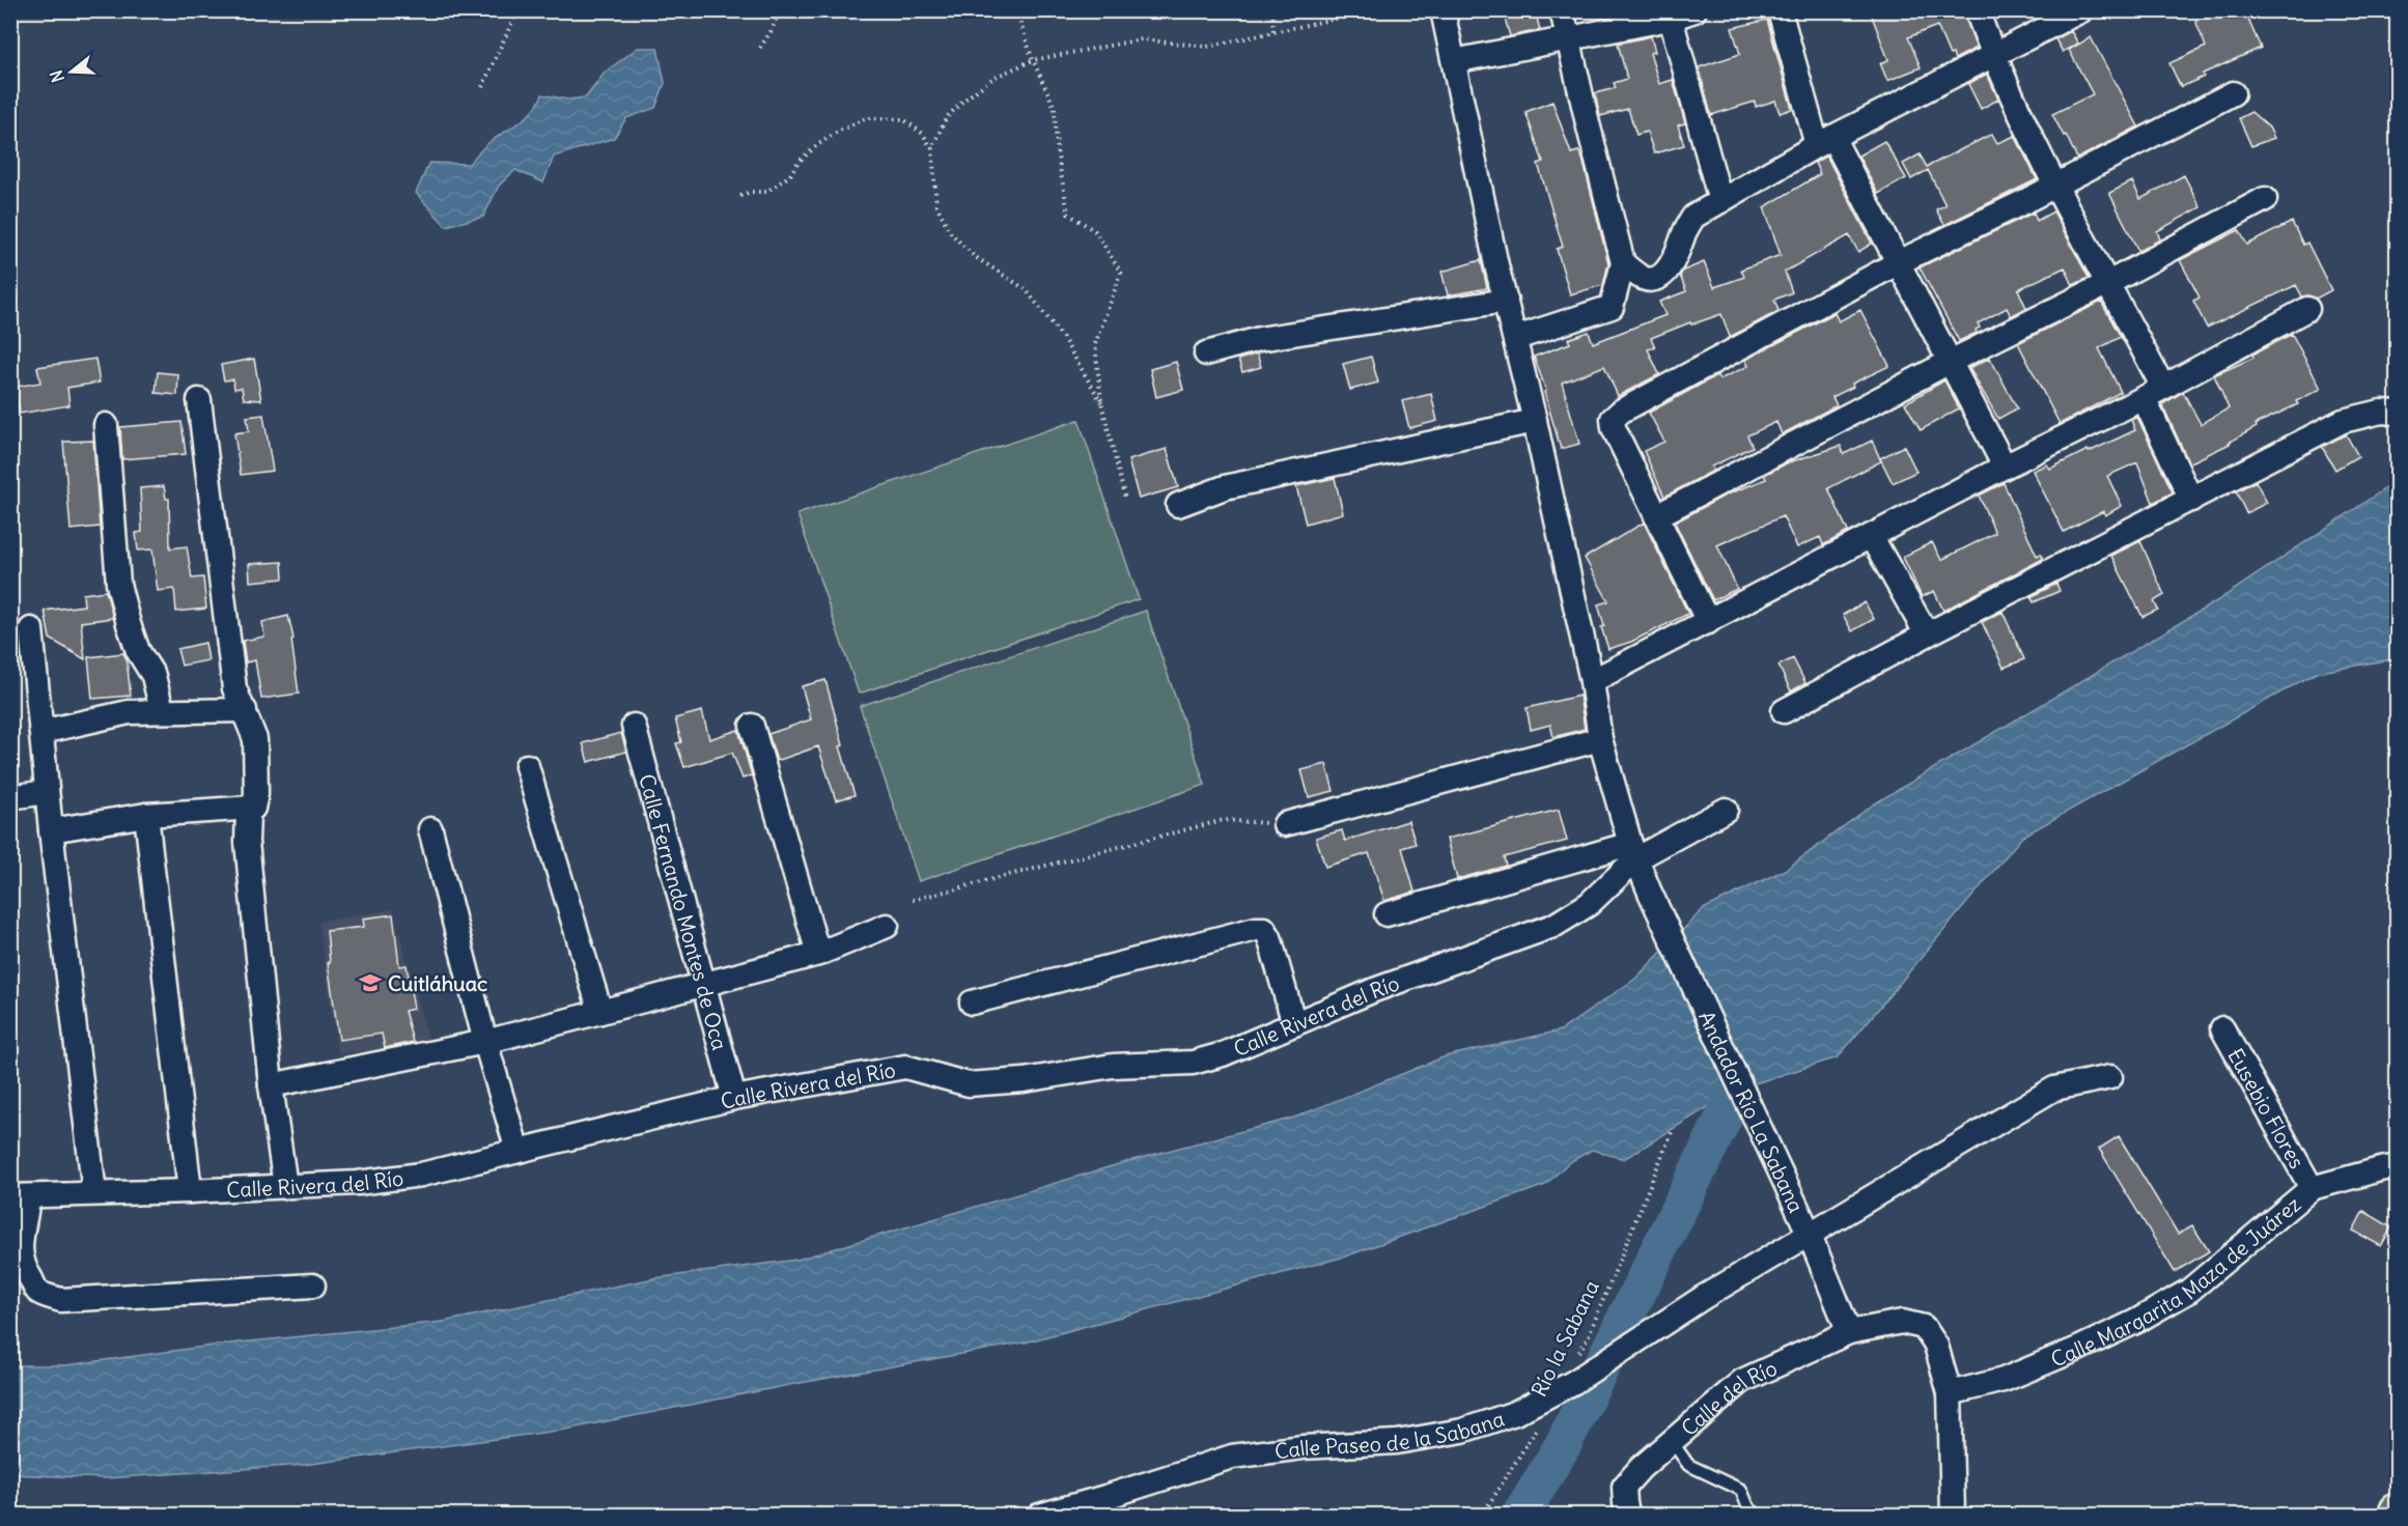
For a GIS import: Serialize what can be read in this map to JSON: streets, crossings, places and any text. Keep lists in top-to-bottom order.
{
  "streets": {
    "street": [
      "Calle Fernando Montes de Oca",
      "Calle Rivera del Río",
      "Eusebio Flores",
      "Andador Río La Sabana",
      "Calle Margarita Maza de Juárez",
      "Calle del Río",
      "Calle Paseo de la Sabana"
    ],
    "path": ["Río la Sabana"]
  },
  "crossings": [
    ["Calle Fernando Montes de Oca", "Calle Rivera del Río"],
    ["Calle Rivera del Río", "Andador Río La Sabana"],
    ["Eusebio Flores", "Calle Margarita Maza de Juárez"],
    ["Andador Río La Sabana", "Calle del Río"],
    ["Andador Río La Sabana", "Calle Paseo de la Sabana"],
    ["Calle Margarita Maza de Juárez", "Calle del Río"]
  ],
  "places": {
    "school or university": ["Cuitláhuac"]
  },
  "north": "left"
}
